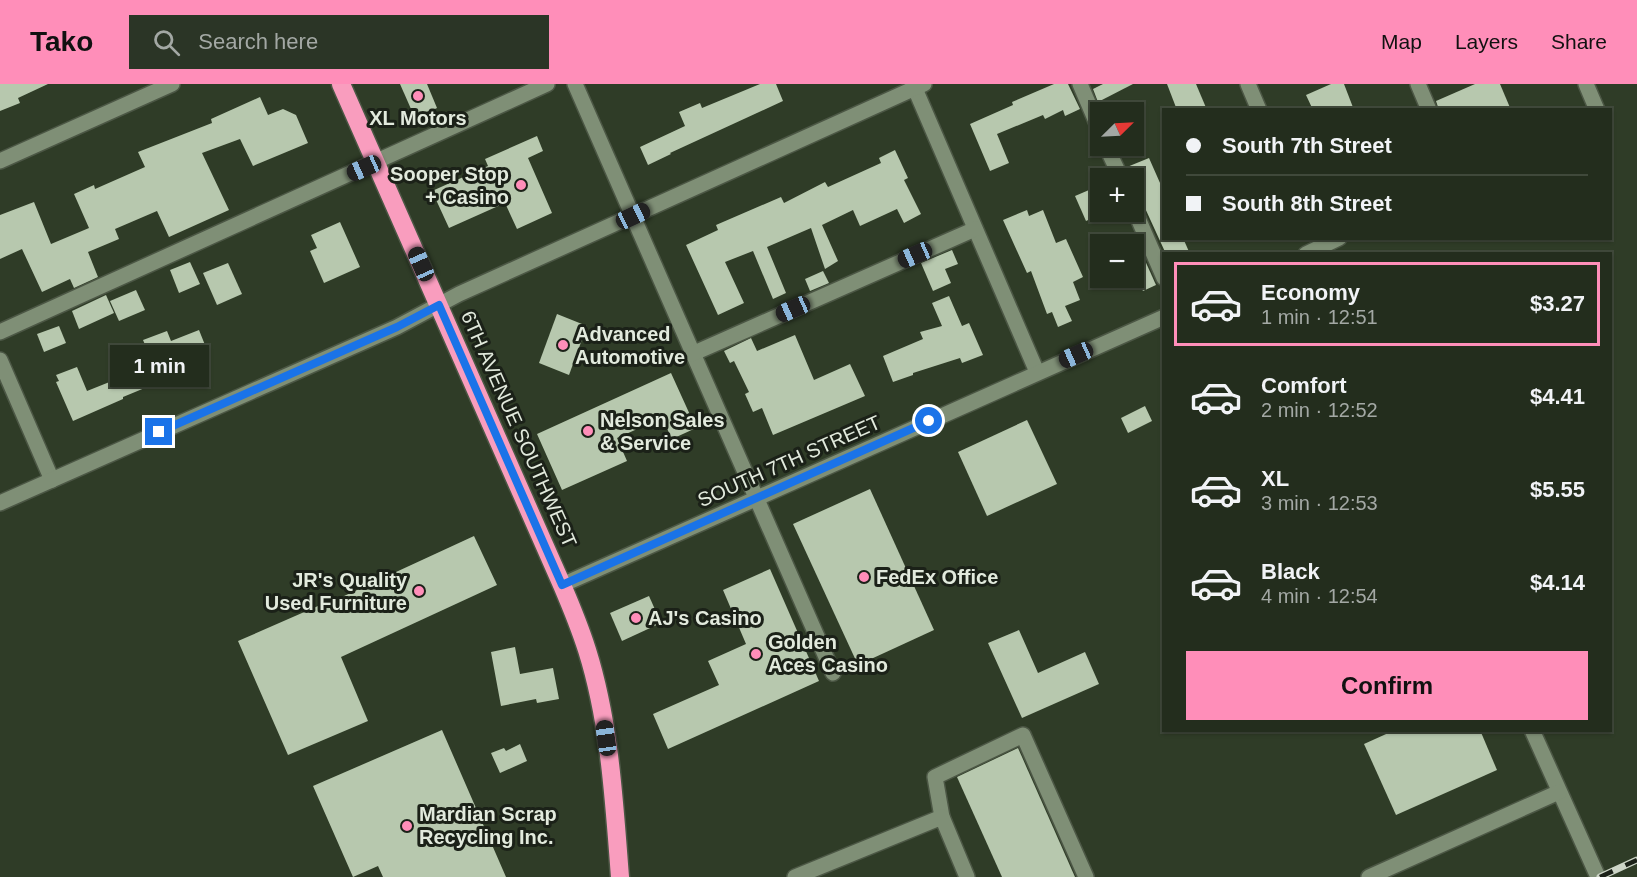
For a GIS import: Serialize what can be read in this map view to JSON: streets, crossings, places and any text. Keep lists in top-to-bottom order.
{
  "streets": {
    "highway": ["6TH AVENUE SOUTHWEST"],
    "street": ["SOUTH 7TH STREET"]
  },
  "crossings": [
    ["6TH AVENUE SOUTHWEST", "SOUTH 7TH STREET"]
  ],
  "places": [
    "XL Motors",
    "Sooper Stop + Casino",
    "Advanced Automotive",
    "Nelson Sales & Service",
    "FedEx Office",
    "JR's Quality Used Furniture",
    "AJ's Casino",
    "Golden Aces Casino",
    "Mardian Scrap Recycling Inc."
  ],
  "north": "top right",
  "page": {
    "header": "Tako",
    "search": "Search here",
    "nav": ["Map", "Layers", "Share"],
    "map_buttons": ["+", "−"],
    "banner": ["South 7th Street", "South 8th Street"],
    "list": [
      {
        "name": "Economy",
        "note": "1 min · 12:51",
        "value": "$3.27"
      },
      {
        "name": "Comfort",
        "note": "2 min · 12:52",
        "value": "$4.41"
      },
      {
        "name": "XL",
        "note": "3 min · 12:53",
        "value": "$5.55"
      },
      {
        "name": "Black",
        "note": "4 min · 12:54",
        "value": "$4.14"
      }
    ],
    "bubble": "1 min",
    "buttons": "Confirm"
  }
}
